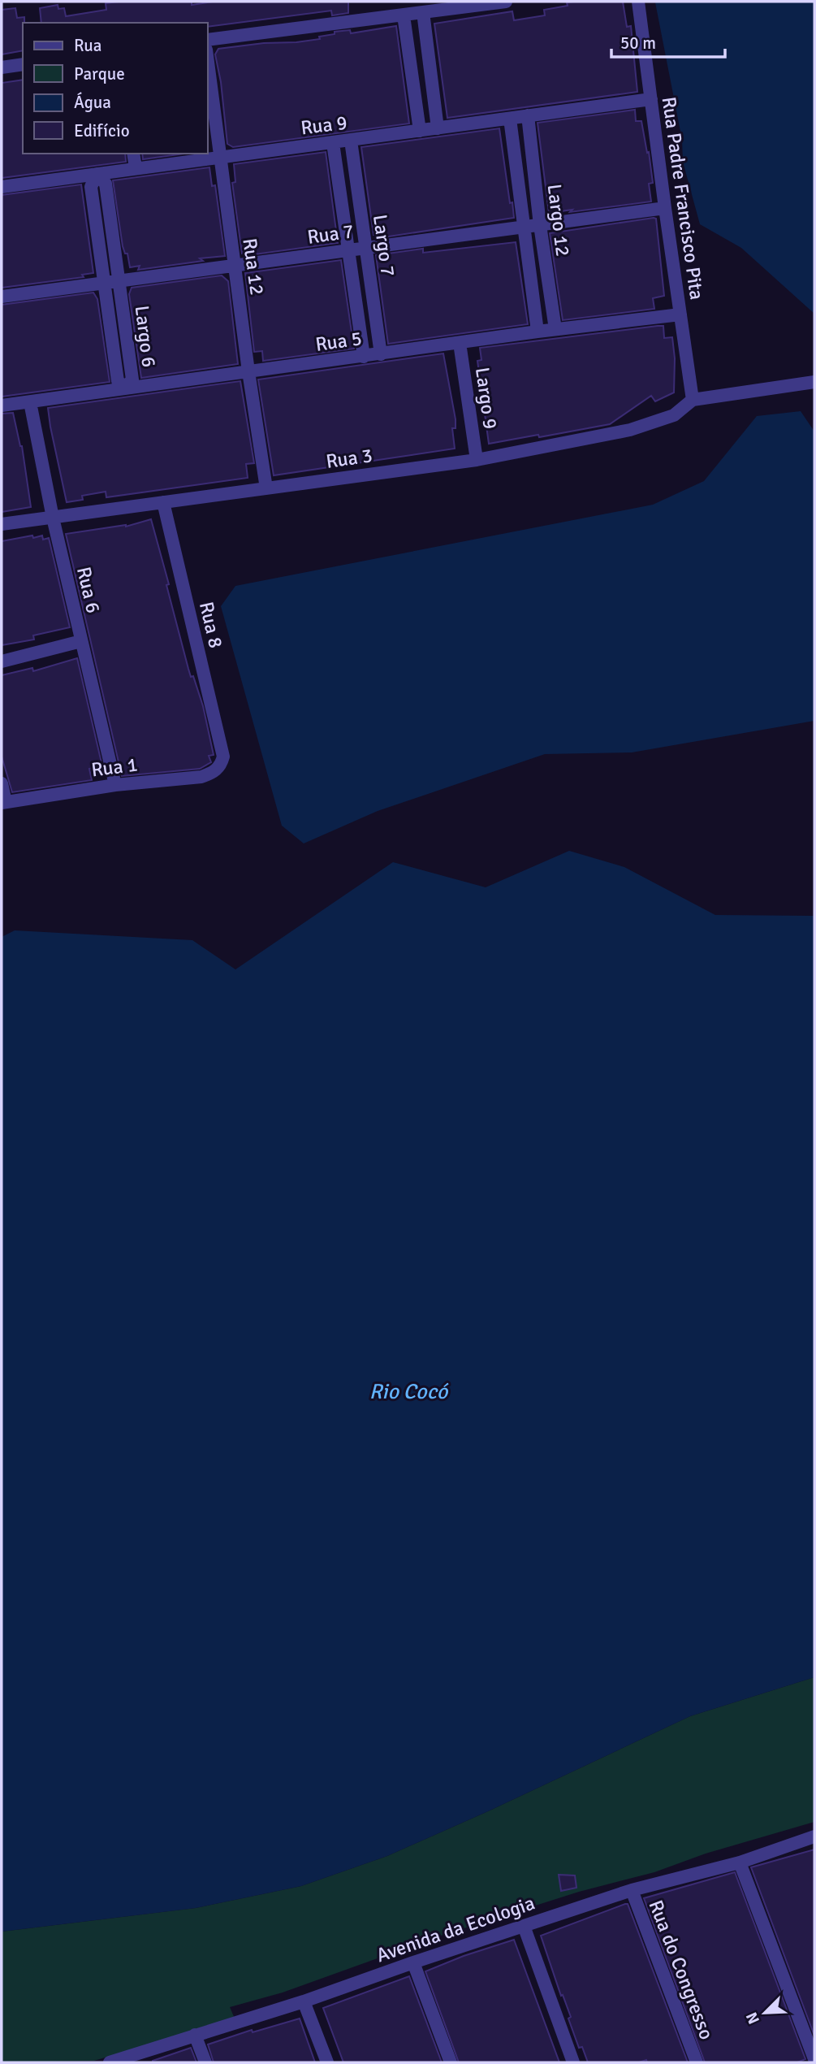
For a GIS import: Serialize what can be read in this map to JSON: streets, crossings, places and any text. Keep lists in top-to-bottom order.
{
  "streets": {
    "street": [
      "Rua 9",
      "Rua Padre Francisco Pita",
      "Largo 12",
      "Rua 7",
      "Largo 7",
      "Rua 12",
      "Largo 6",
      "Rua 5",
      "Largo 9",
      "Rua 3",
      "Rua 6",
      "Rua 8",
      "Rua 1",
      "Avenida da Ecologia",
      "Rua do Congresso"
    ]
  },
  "crossings": [
    ["Rua 9", "Rua Padre Francisco Pita"],
    ["Rua 9", "Largo 12"],
    ["Rua 9", "Largo 7"],
    ["Rua 9", "Rua 12"],
    ["Rua 9", "Largo 6"],
    ["Rua Padre Francisco Pita", "Rua 7"],
    ["Rua Padre Francisco Pita", "Rua 5"],
    ["Rua Padre Francisco Pita", "Rua 3"],
    ["Largo 12", "Rua 7"],
    ["Largo 12", "Rua 5"],
    ["Rua 7", "Largo 7"],
    ["Rua 7", "Rua 12"],
    ["Rua 7", "Largo 6"],
    ["Largo 7", "Rua 5"],
    ["Rua 12", "Rua 5"],
    ["Rua 12", "Rua 3"],
    ["Largo 6", "Rua 5"],
    ["Rua 5", "Largo 9"],
    ["Rua 5", "Rua 6"],
    ["Largo 9", "Rua 3"],
    ["Rua 3", "Rua 6"],
    ["Rua 3", "Rua 8"],
    ["Rua 6", "Rua 1"],
    ["Rua 8", "Rua 1"],
    ["Avenida da Ecologia", "Rua do Congresso"]
  ],
  "water": ["Rio Cocó"],
  "legend": [
    "Rua",
    "Parque",
    "Água",
    "Edifício"
  ],
  "scale_bar": "50 m",
  "north": "bottom left"
}
